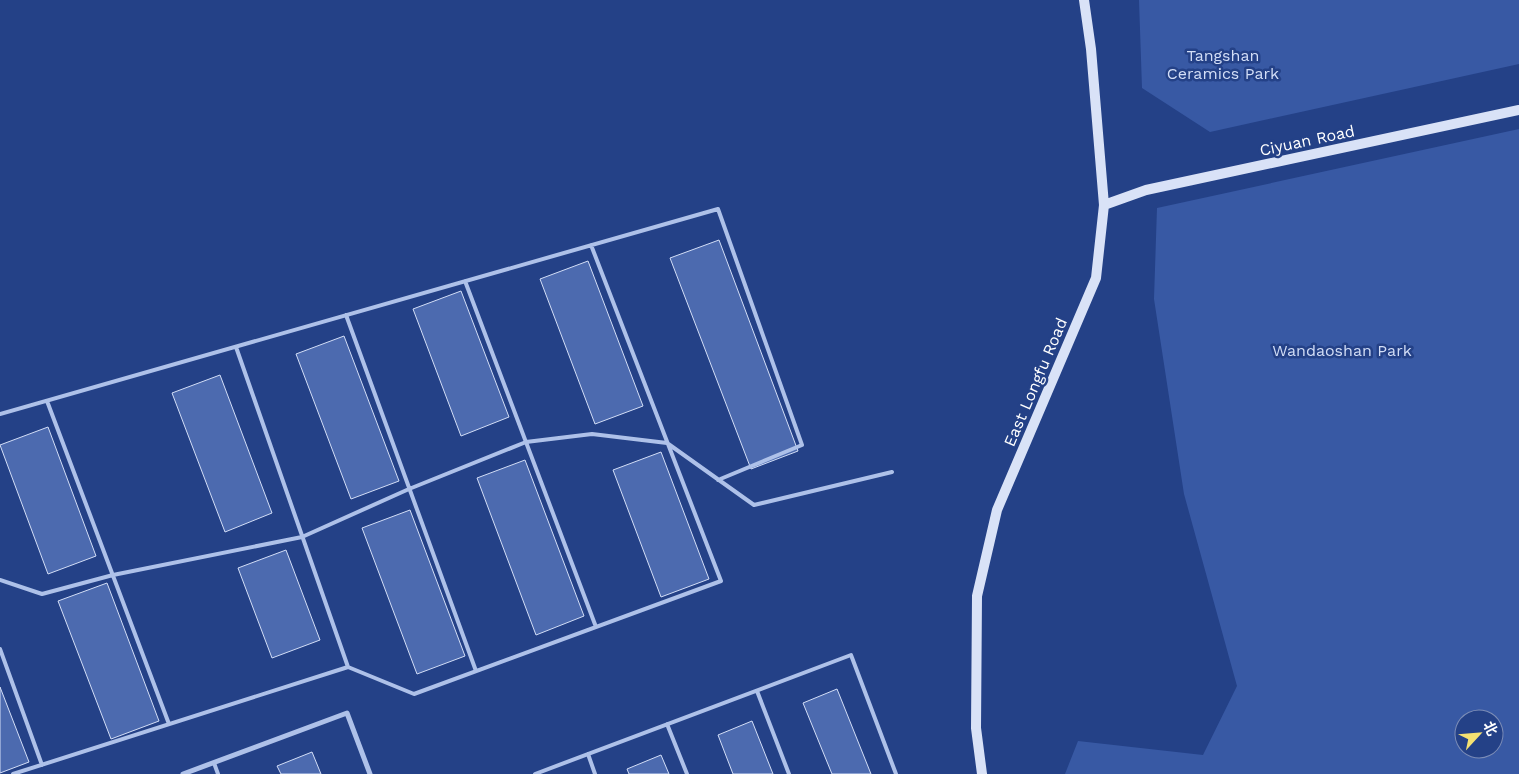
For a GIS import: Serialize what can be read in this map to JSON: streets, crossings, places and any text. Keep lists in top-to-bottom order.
{
  "streets": {
    "main road": ["Ciyuan Road", "East Longfu Road"]
  },
  "crossings": [
    ["Ciyuan Road", "East Longfu Road"]
  ],
  "parks": ["Tangshan Ceramics Park", "Wandaoshan Park"],
  "north": "top right"
}
